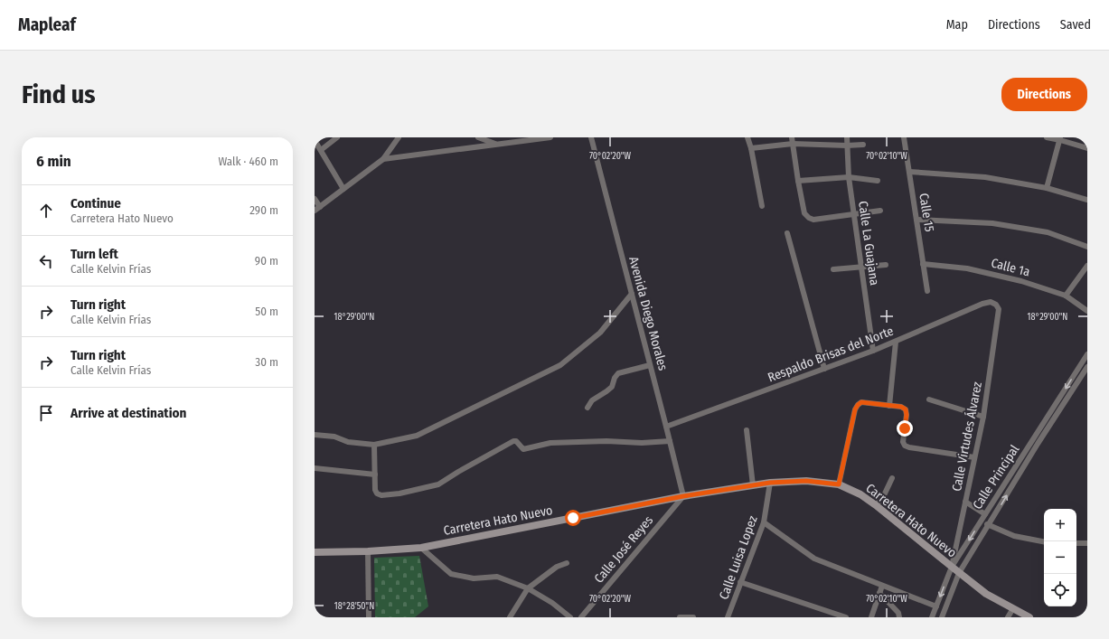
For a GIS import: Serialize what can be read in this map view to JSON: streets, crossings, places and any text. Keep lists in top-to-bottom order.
{
  "streets": {
    "main road": ["Carretera Hato Nuevo"],
    "street": [
      "Calle 15",
      "Calle La Guajana",
      "Calle 1a",
      "Avenida Diego Morales",
      "Respaldo Brisas del Norte",
      "Calle Virtudes Álvarez",
      "Calle Principal",
      "Calle José Reyes",
      "Calle Luisa Lopez"
    ]
  },
  "crossings": [
    ["Calle 15", "Calle 1a"],
    ["Calle La Guajana", "Respaldo Brisas del Norte"],
    ["Avenida Diego Morales", "Respaldo Brisas del Norte"],
    ["Avenida Diego Morales", "Carretera Hato Nuevo"],
    ["Avenida Diego Morales", "Calle José Reyes"],
    ["Respaldo Brisas del Norte", "Calle Virtudes Álvarez"],
    ["Calle Virtudes Álvarez", "Calle Principal"],
    ["Calle Virtudes Álvarez", "Carretera Hato Nuevo"],
    ["Calle Principal", "Carretera Hato Nuevo"],
    ["Carretera Hato Nuevo", "Calle José Reyes"],
    ["Carretera Hato Nuevo", "Calle Luisa Lopez"]
  ],
  "page": {
    "header": "Mapleaf",
    "nav": ["Map", "Directions", "Saved"],
    "buttons": "Directions",
    "title": "Find us",
    "heading": ["6 min", "Walk · 460 m"],
    "list": [
      ["Continue", "Carretera Hato Nuevo", "290 m"],
      ["Turn left", "Calle Kelvin Frías", "90 m"],
      ["Turn right", "Calle Kelvin Frías", "50 m"],
      ["Turn right", "Calle Kelvin Frías", "30 m"],
      "Arrive at destination"
    ],
    "map_buttons": ["+", "−"]
  },
  "coordinates": [
    "70°02'20\"W",
    "70°02'10\"W",
    "18°29'00\"N",
    "18°28'50\"N"
  ]
}
